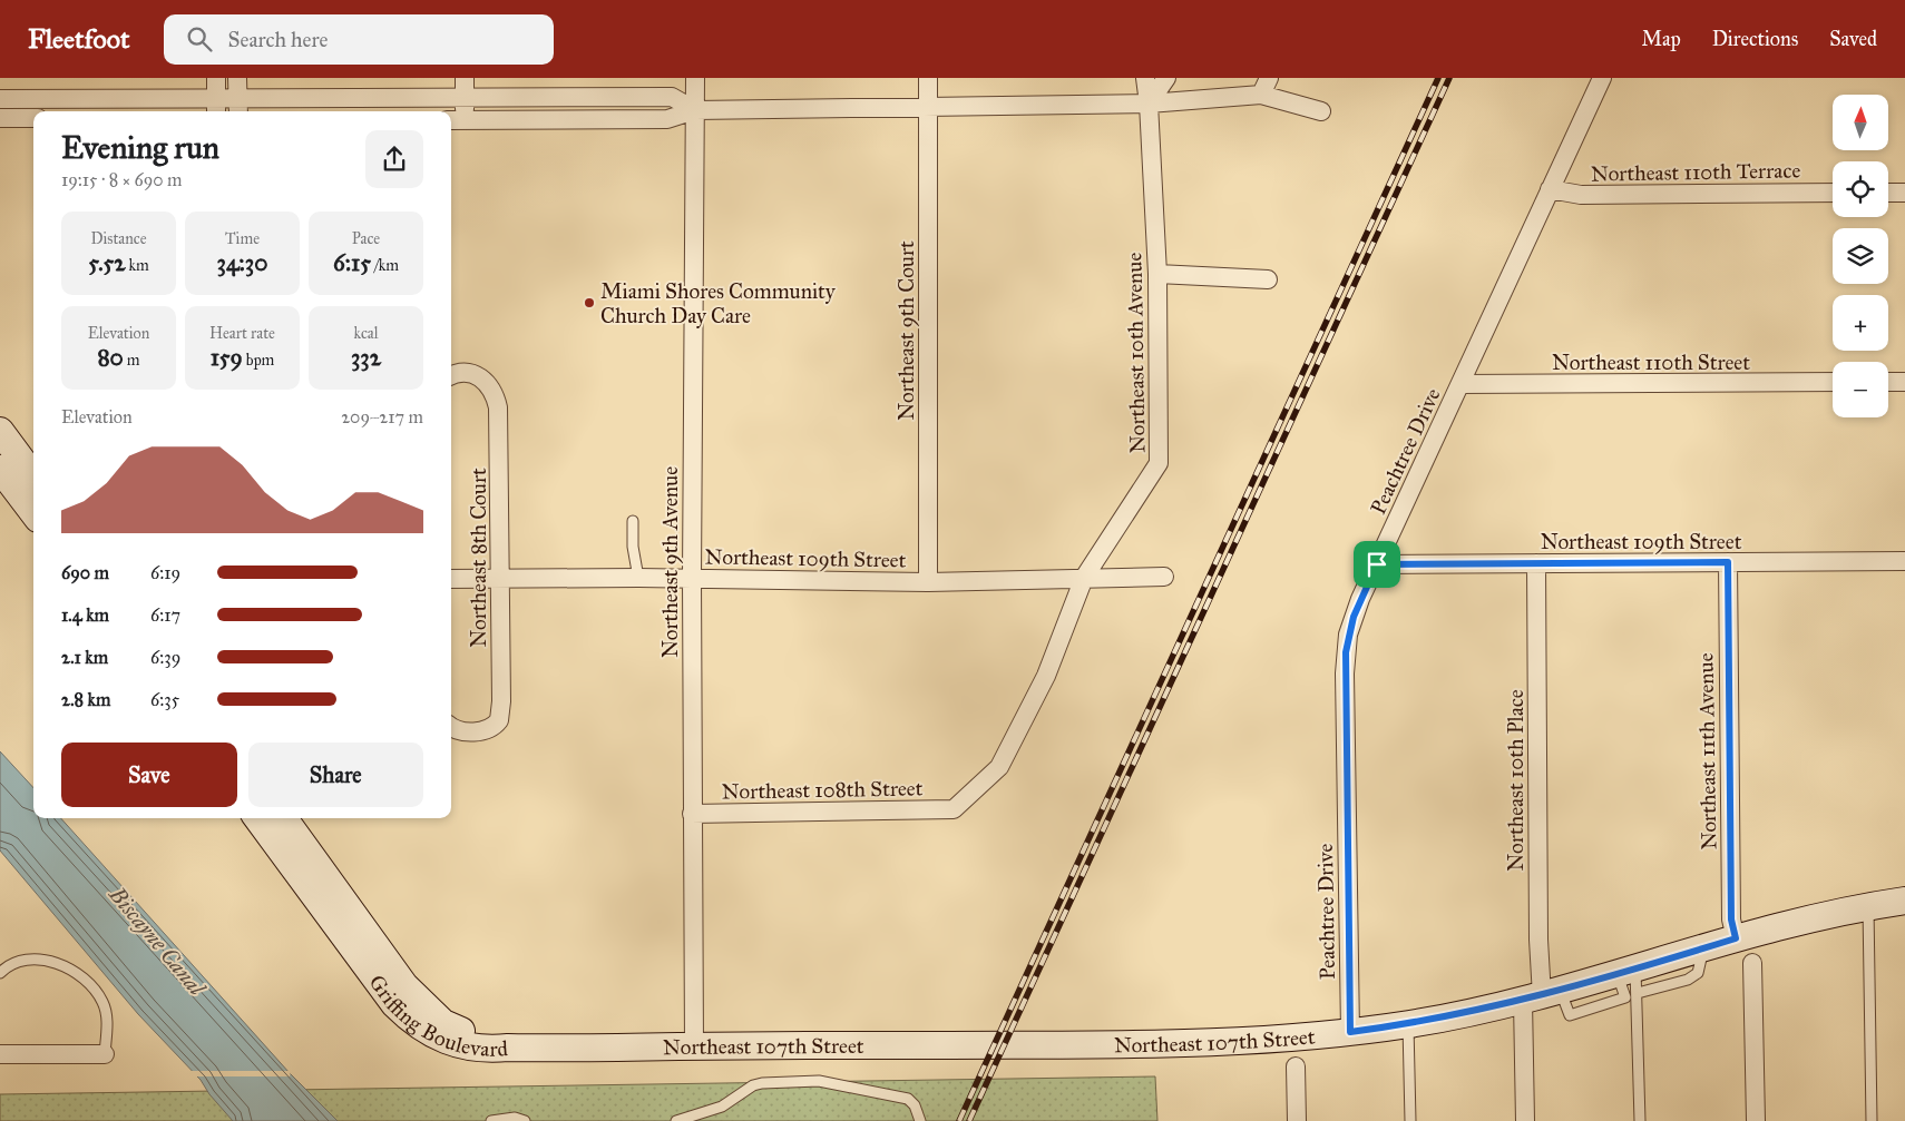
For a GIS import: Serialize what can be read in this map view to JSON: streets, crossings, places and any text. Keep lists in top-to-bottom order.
{
  "streets": {
    "street": [
      "Northeast 110th Terrace",
      "Northeast 9th Court",
      "Northeast 10th Avenue",
      "Northeast 110th Street",
      "Peachtree Drive",
      "Northeast 109th Street",
      "Northeast 8th Court",
      "Northeast 9th Avenue",
      "Northeast 11th Avenue",
      "Northeast 10th Place",
      "Northeast 108th Street",
      "Griffing Boulevard",
      "Northeast 107th Street"
    ]
  },
  "crossings": [
    ["Northeast 110th Terrace", "Peachtree Drive"],
    ["Northeast 9th Court", "Northeast 109th Street"],
    ["Northeast 10th Avenue", "Northeast 109th Street"],
    ["Northeast 10th Avenue", "Northeast 108th Street"],
    ["Northeast 110th Street", "Peachtree Drive"],
    ["Peachtree Drive", "Northeast 109th Street"],
    ["Peachtree Drive", "Northeast 107th Street"],
    ["Northeast 109th Street", "Northeast 8th Court"],
    ["Northeast 109th Street", "Northeast 9th Avenue"],
    ["Northeast 109th Street", "Northeast 11th Avenue"],
    ["Northeast 109th Street", "Northeast 10th Place"],
    ["Northeast 9th Avenue", "Northeast 108th Street"],
    ["Northeast 9th Avenue", "Northeast 107th Street"],
    ["Northeast 11th Avenue", "Northeast 107th Street"],
    ["Northeast 10th Place", "Northeast 107th Street"],
    ["Griffing Boulevard", "Northeast 107th Street"]
  ],
  "water": ["Biscayne Canal"],
  "places": ["Miami Shores Community Church Day Care"],
  "north": "top",
  "page": {
    "header": "Fleetfoot",
    "search": "Search here",
    "nav": ["Map", "Directions", "Saved"],
    "map_buttons": ["+", "−"],
    "heading": ["Evening run", "19:15 · 8 × 690 m"],
    "stats": [
      ["Distance", "5.52 km"],
      ["Time", "34:30"],
      ["Pace", "6:15 /km"],
      ["Elevation", "80 m"],
      ["Heart rate", "159 bpm"],
      ["kcal", "332"]
    ],
    "chart": ["Elevation", "209–217 m"],
    "list": [
      {
        "name": "690 m",
        "note": "6:19"
      },
      {
        "name": "1.4 km",
        "note": "6:17"
      },
      {
        "name": "2.1 km",
        "note": "6:39"
      },
      {
        "name": "2.8 km",
        "note": "6:35"
      }
    ],
    "buttons": ["Save", "Share"]
  }
}
